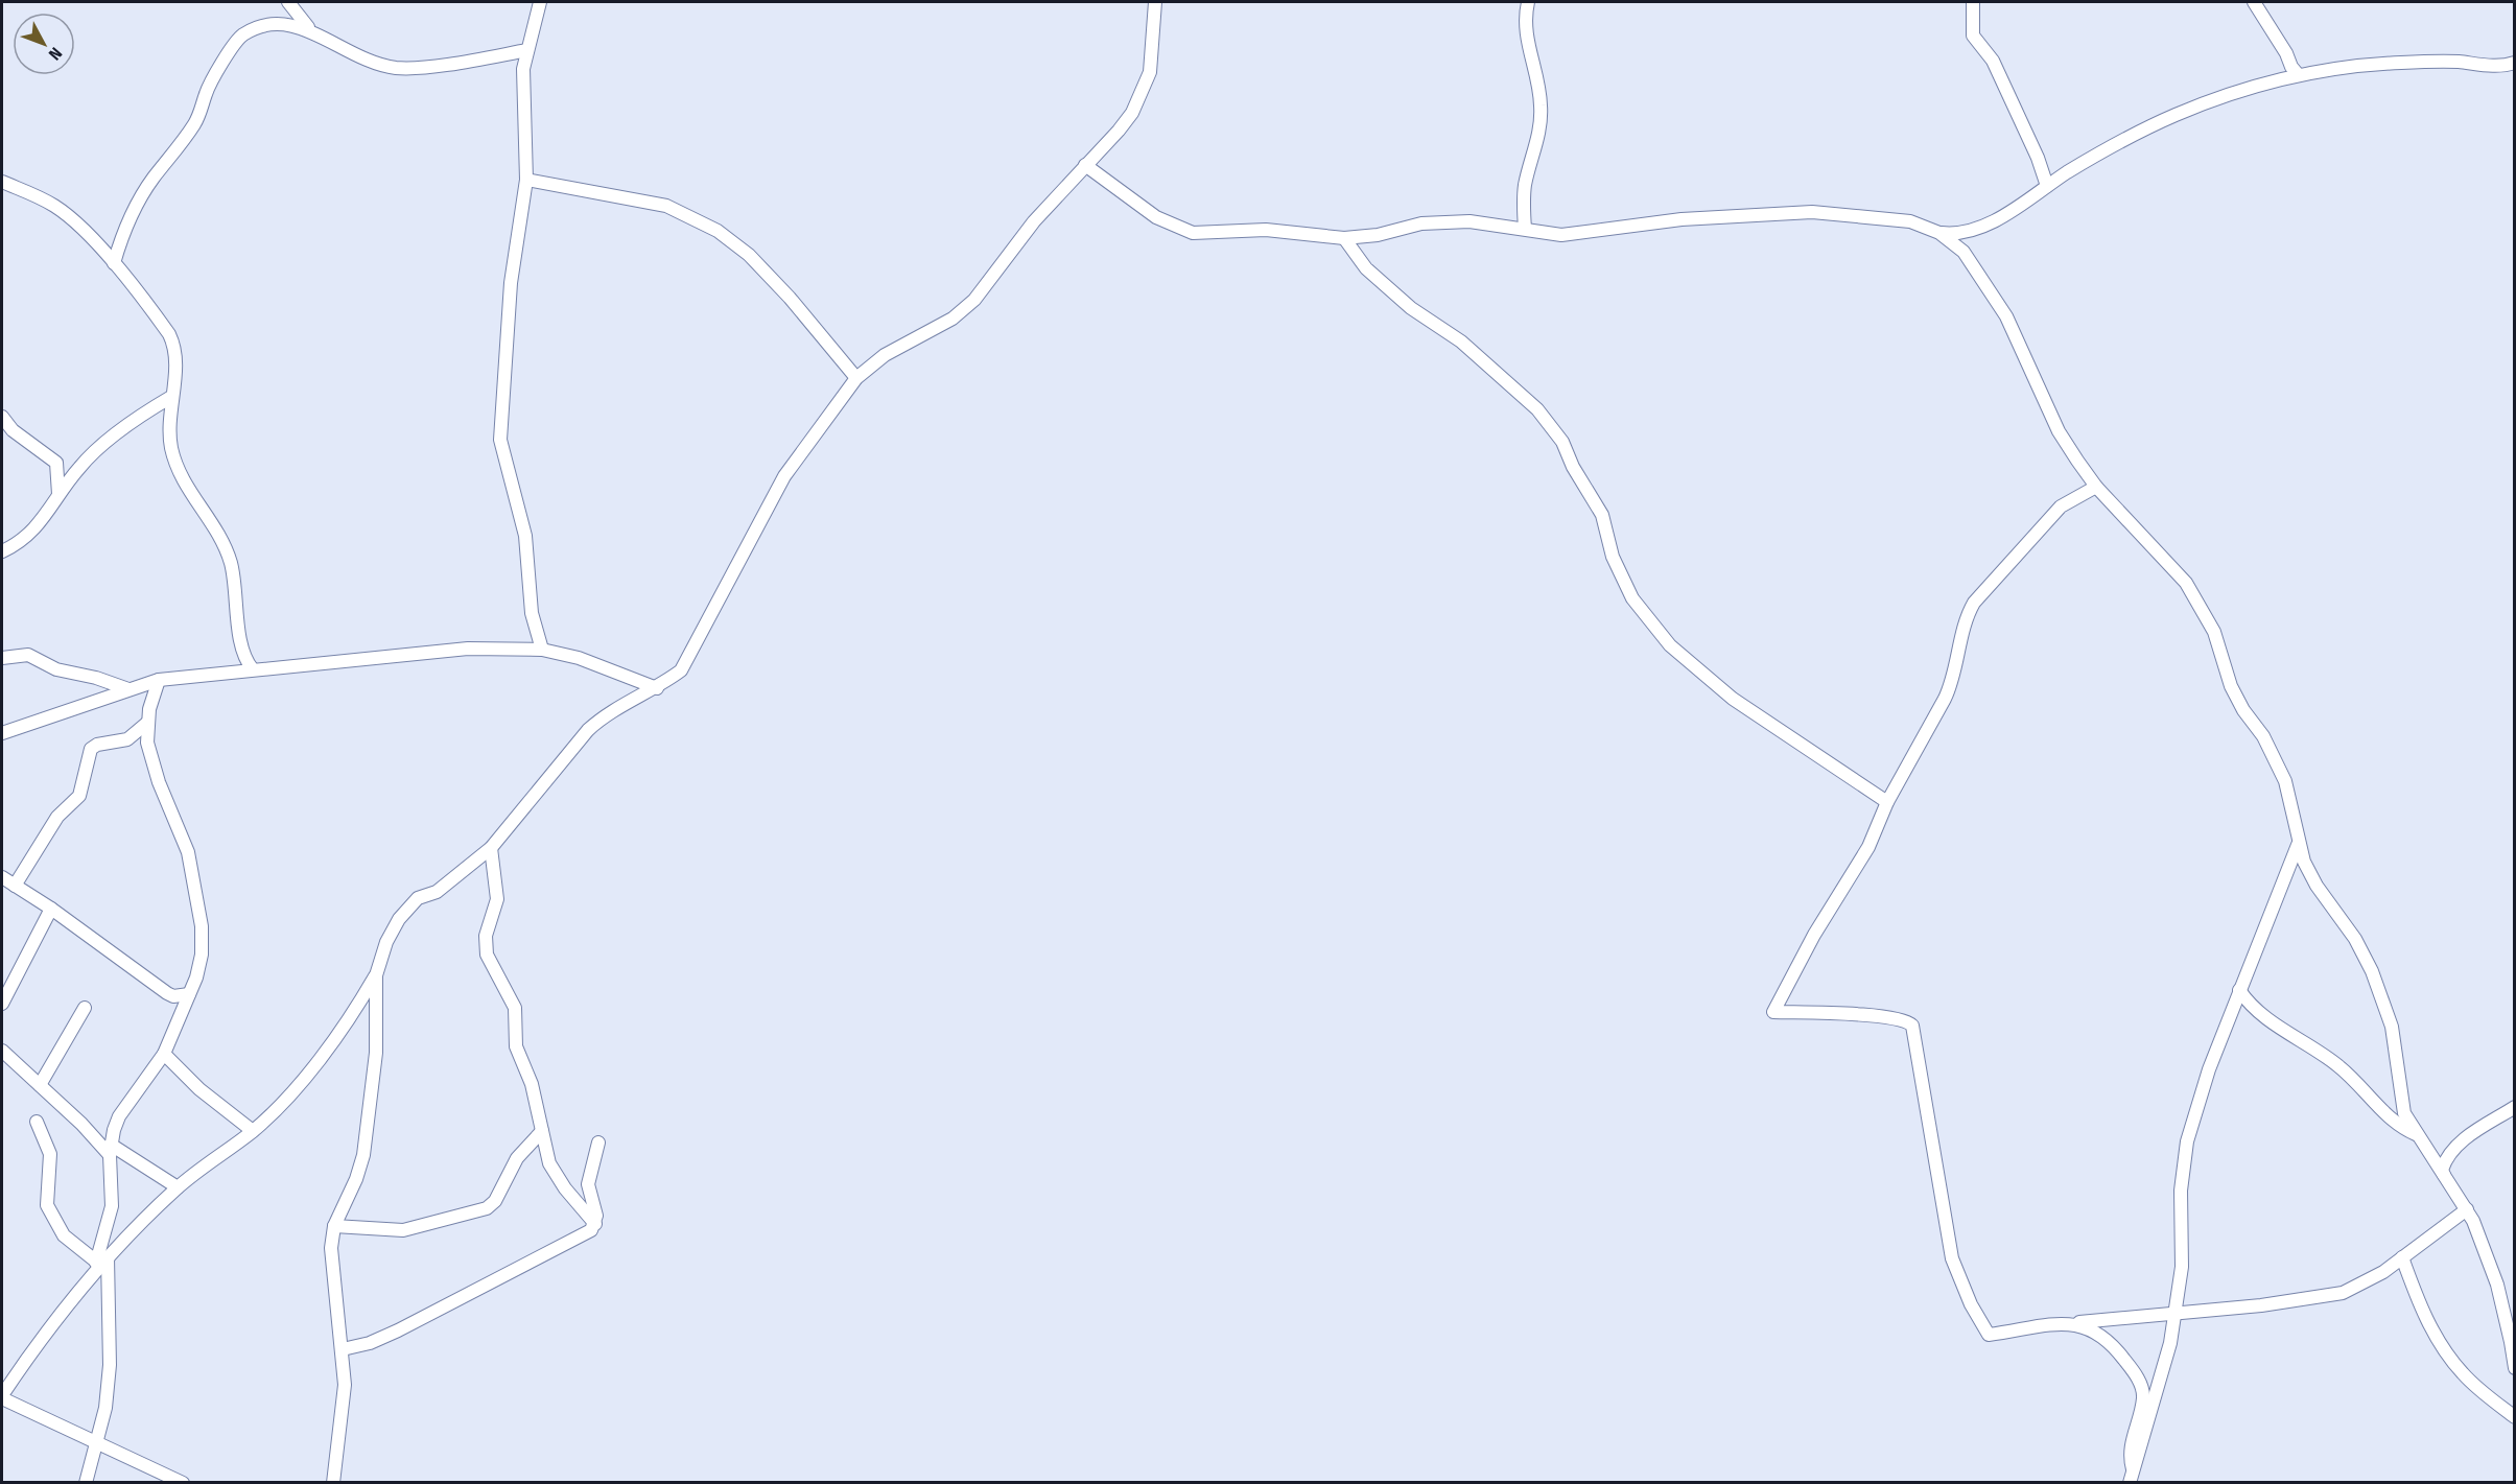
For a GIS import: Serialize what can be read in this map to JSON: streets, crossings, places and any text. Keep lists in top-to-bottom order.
{
  "north": "bottom right"
}
